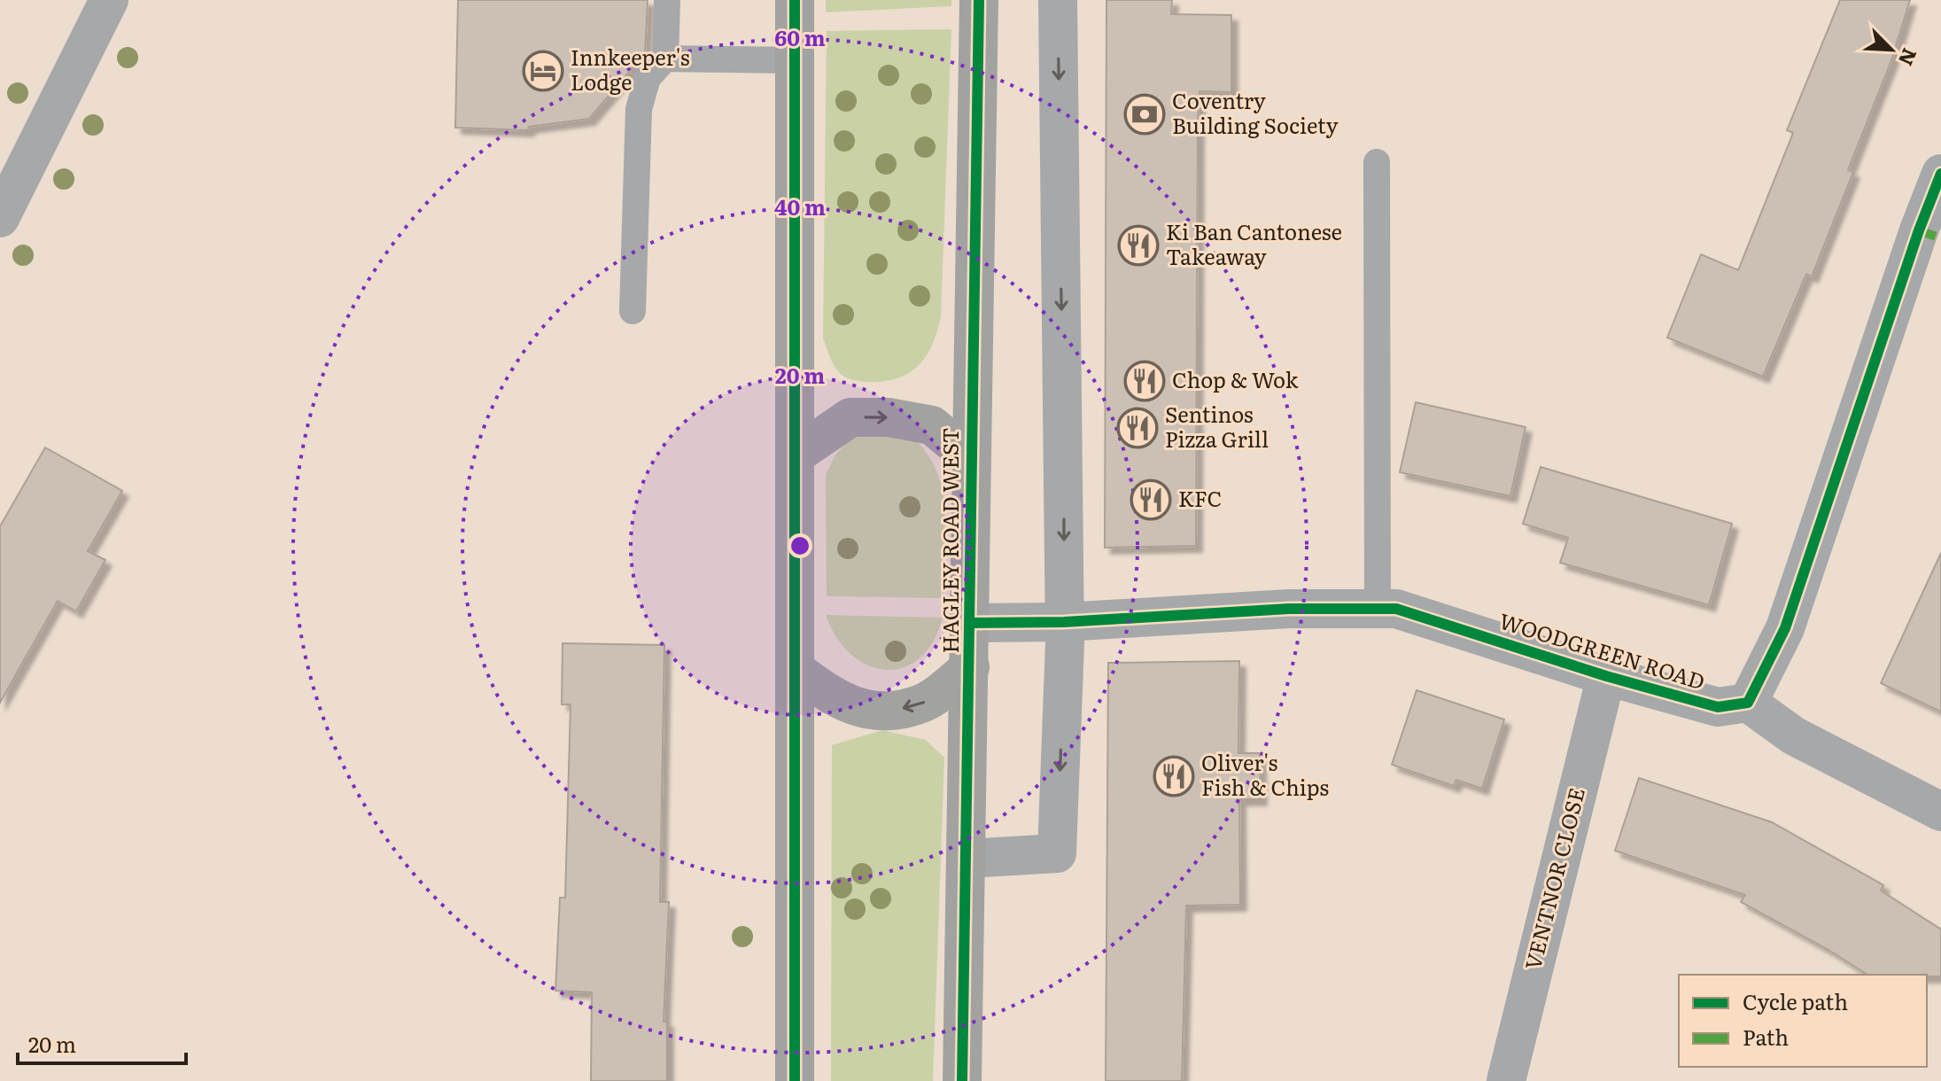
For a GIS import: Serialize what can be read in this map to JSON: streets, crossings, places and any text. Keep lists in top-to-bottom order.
{
  "streets": {
    "highway": ["HAGLEY ROAD WEST"],
    "street": ["WOODGREEN ROAD", "VENTNOR CLOSE"]
  },
  "crossings": [
    ["HAGLEY ROAD WEST", "WOODGREEN ROAD"],
    ["WOODGREEN ROAD", "VENTNOR CLOSE"]
  ],
  "places": {
    "hotel": ["Innkeeper's Lodge"],
    "bank": ["Coventry Building Society"],
    "restaurant": [
      "Ki Ban Cantonese Takeaway",
      "Chop & Wok",
      "Sentinos Pizza Grill",
      "KFC",
      "Oliver's Fish & Chips"
    ]
  },
  "legend": ["Cycle path", "Path"],
  "scale_bar": "20 m",
  "north": "bottom right",
  "rings": ["60 m", "40 m", "20 m"]
}
